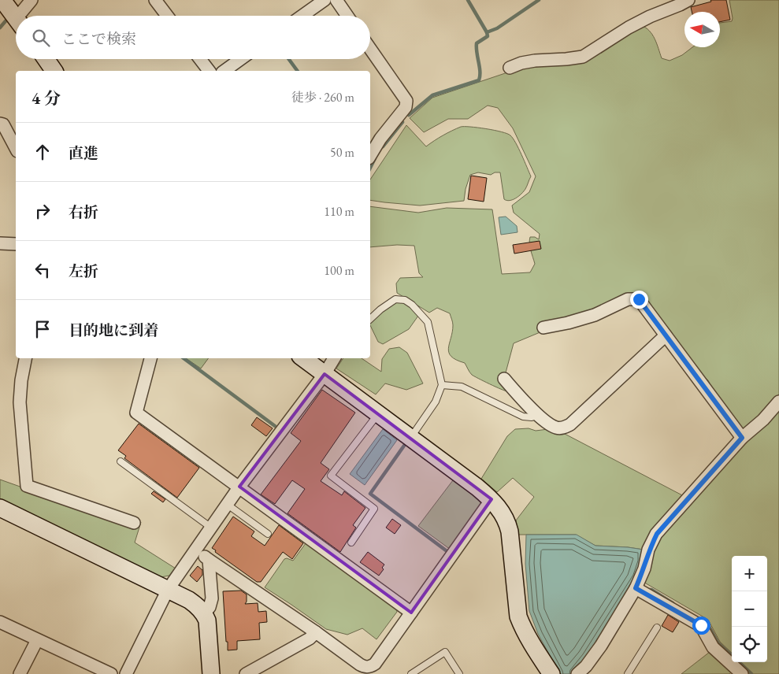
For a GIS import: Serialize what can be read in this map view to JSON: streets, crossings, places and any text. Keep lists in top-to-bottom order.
{
  "north": "left",
  "page": {
    "search": "ここで検索",
    "heading": ["4 分", "徒歩 · 260 m"],
    "list": [
      ["直進", "50 m"],
      ["右折", "110 m"],
      ["左折", "100 m"],
      "目的地に到着"
    ],
    "map_buttons": ["+", "−"]
  }
}
